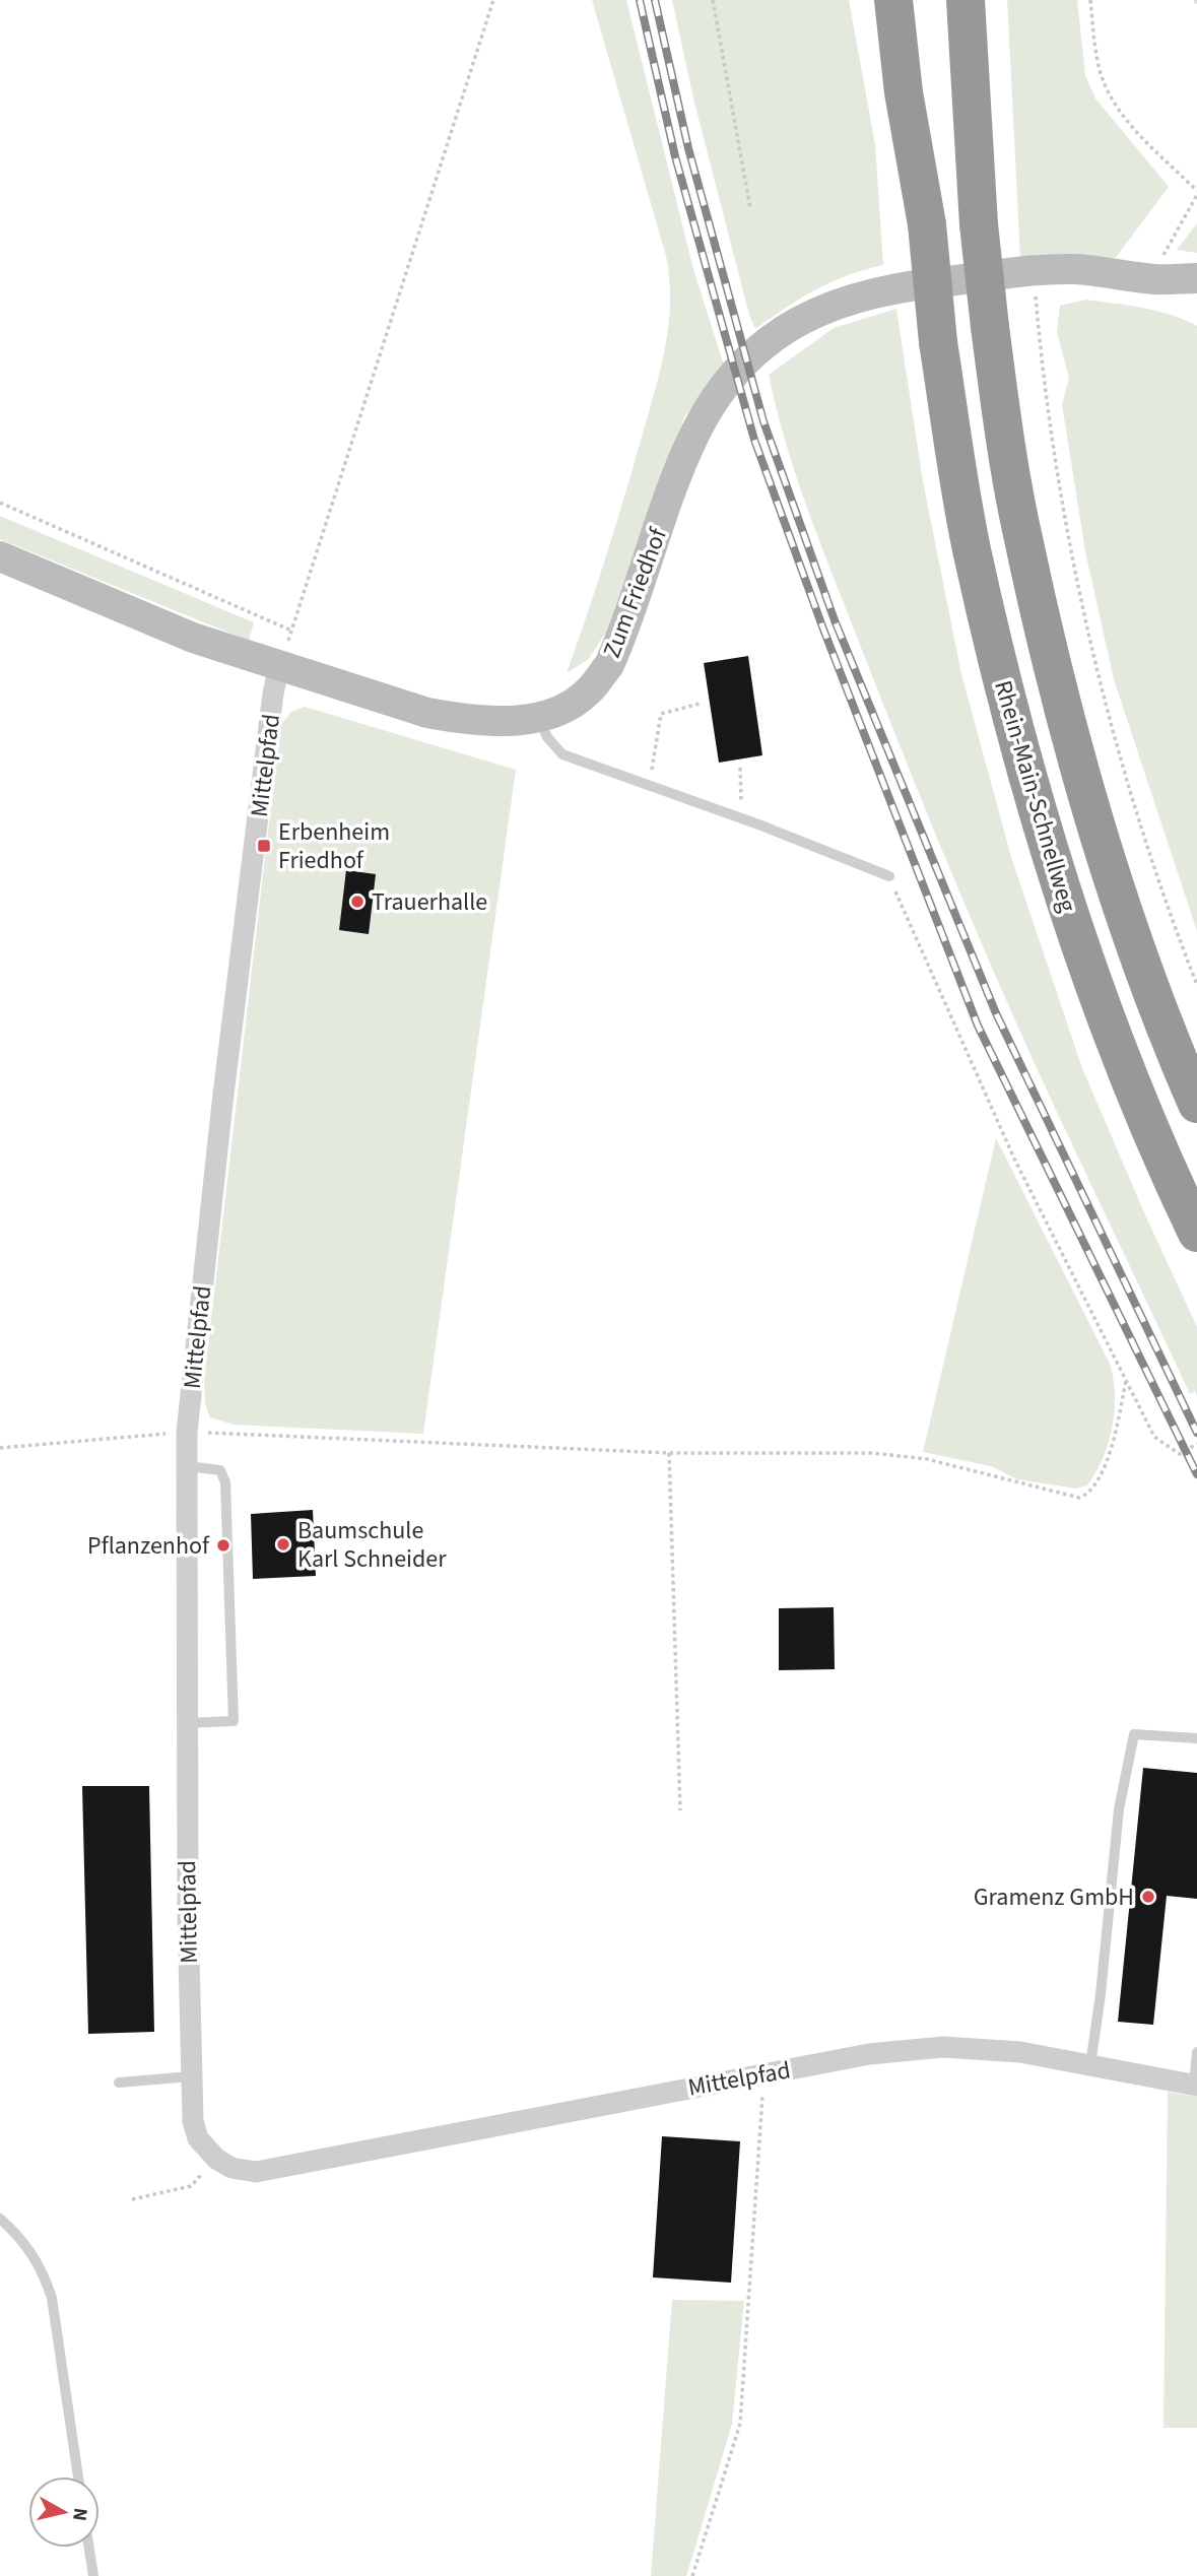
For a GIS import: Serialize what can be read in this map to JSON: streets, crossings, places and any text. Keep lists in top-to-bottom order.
{
  "streets": {
    "highway": ["Rhein-Main-Schnellweg"],
    "street": ["Zum Friedhof", "Mittelpfad"]
  },
  "crossings": [
    ["Zum Friedhof", "Mittelpfad"]
  ],
  "places": {
    "transit": ["Erbenheim Friedhof"],
    "other": [
      "Trauerhalle",
      "Baumschule Karl Schneider",
      "Pflanzenhof",
      "Gramenz GmbH"
    ]
  },
  "north": "right"
}
